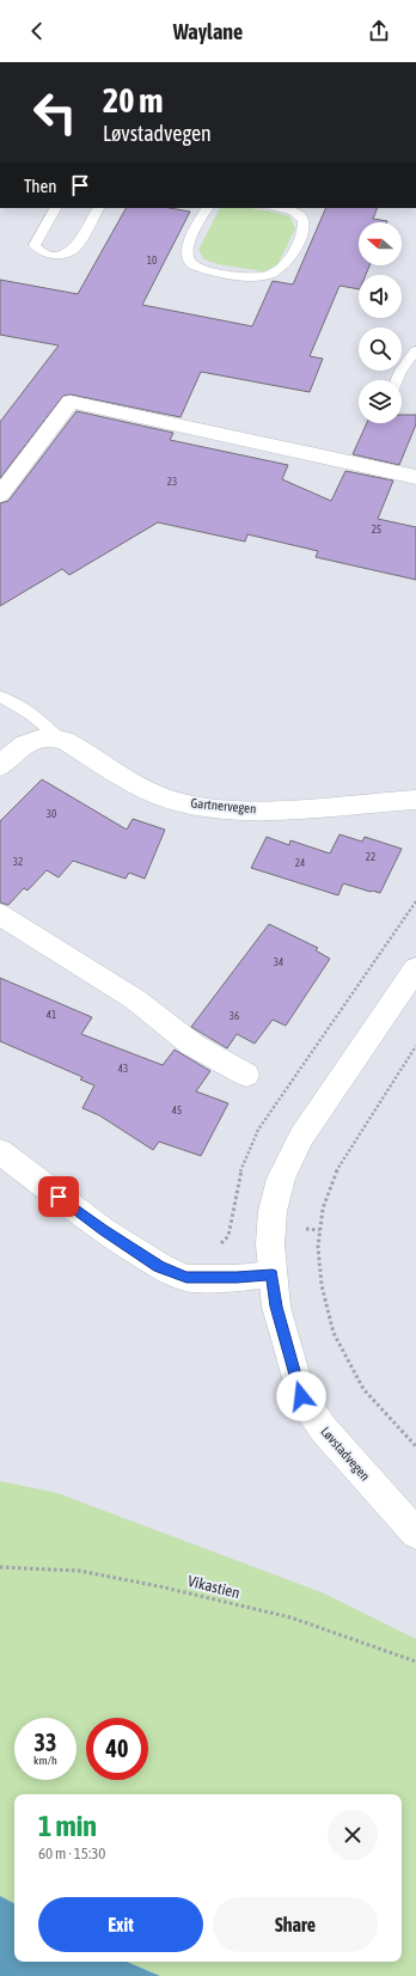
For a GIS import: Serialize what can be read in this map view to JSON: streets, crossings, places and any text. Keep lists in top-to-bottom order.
{
  "streets": {
    "street": ["Gartnervegen", "Løvstadvegen"],
    "path": ["Vikastien"]
  },
  "house_numbers": [
    "10",
    "23",
    "25",
    "30",
    "22",
    "32",
    "24",
    "34",
    "41",
    "36",
    "43",
    "45"
  ],
  "north": "left",
  "page": {
    "header": "Waylane",
    "turn": ["20 m", "Løvstadvegen"],
    "then": "Then",
    "speed": "33 km/h",
    "limit": "40",
    "heading": ["1 min", "60 m · 15:30"],
    "buttons": ["Exit", "Share"]
  }
}
